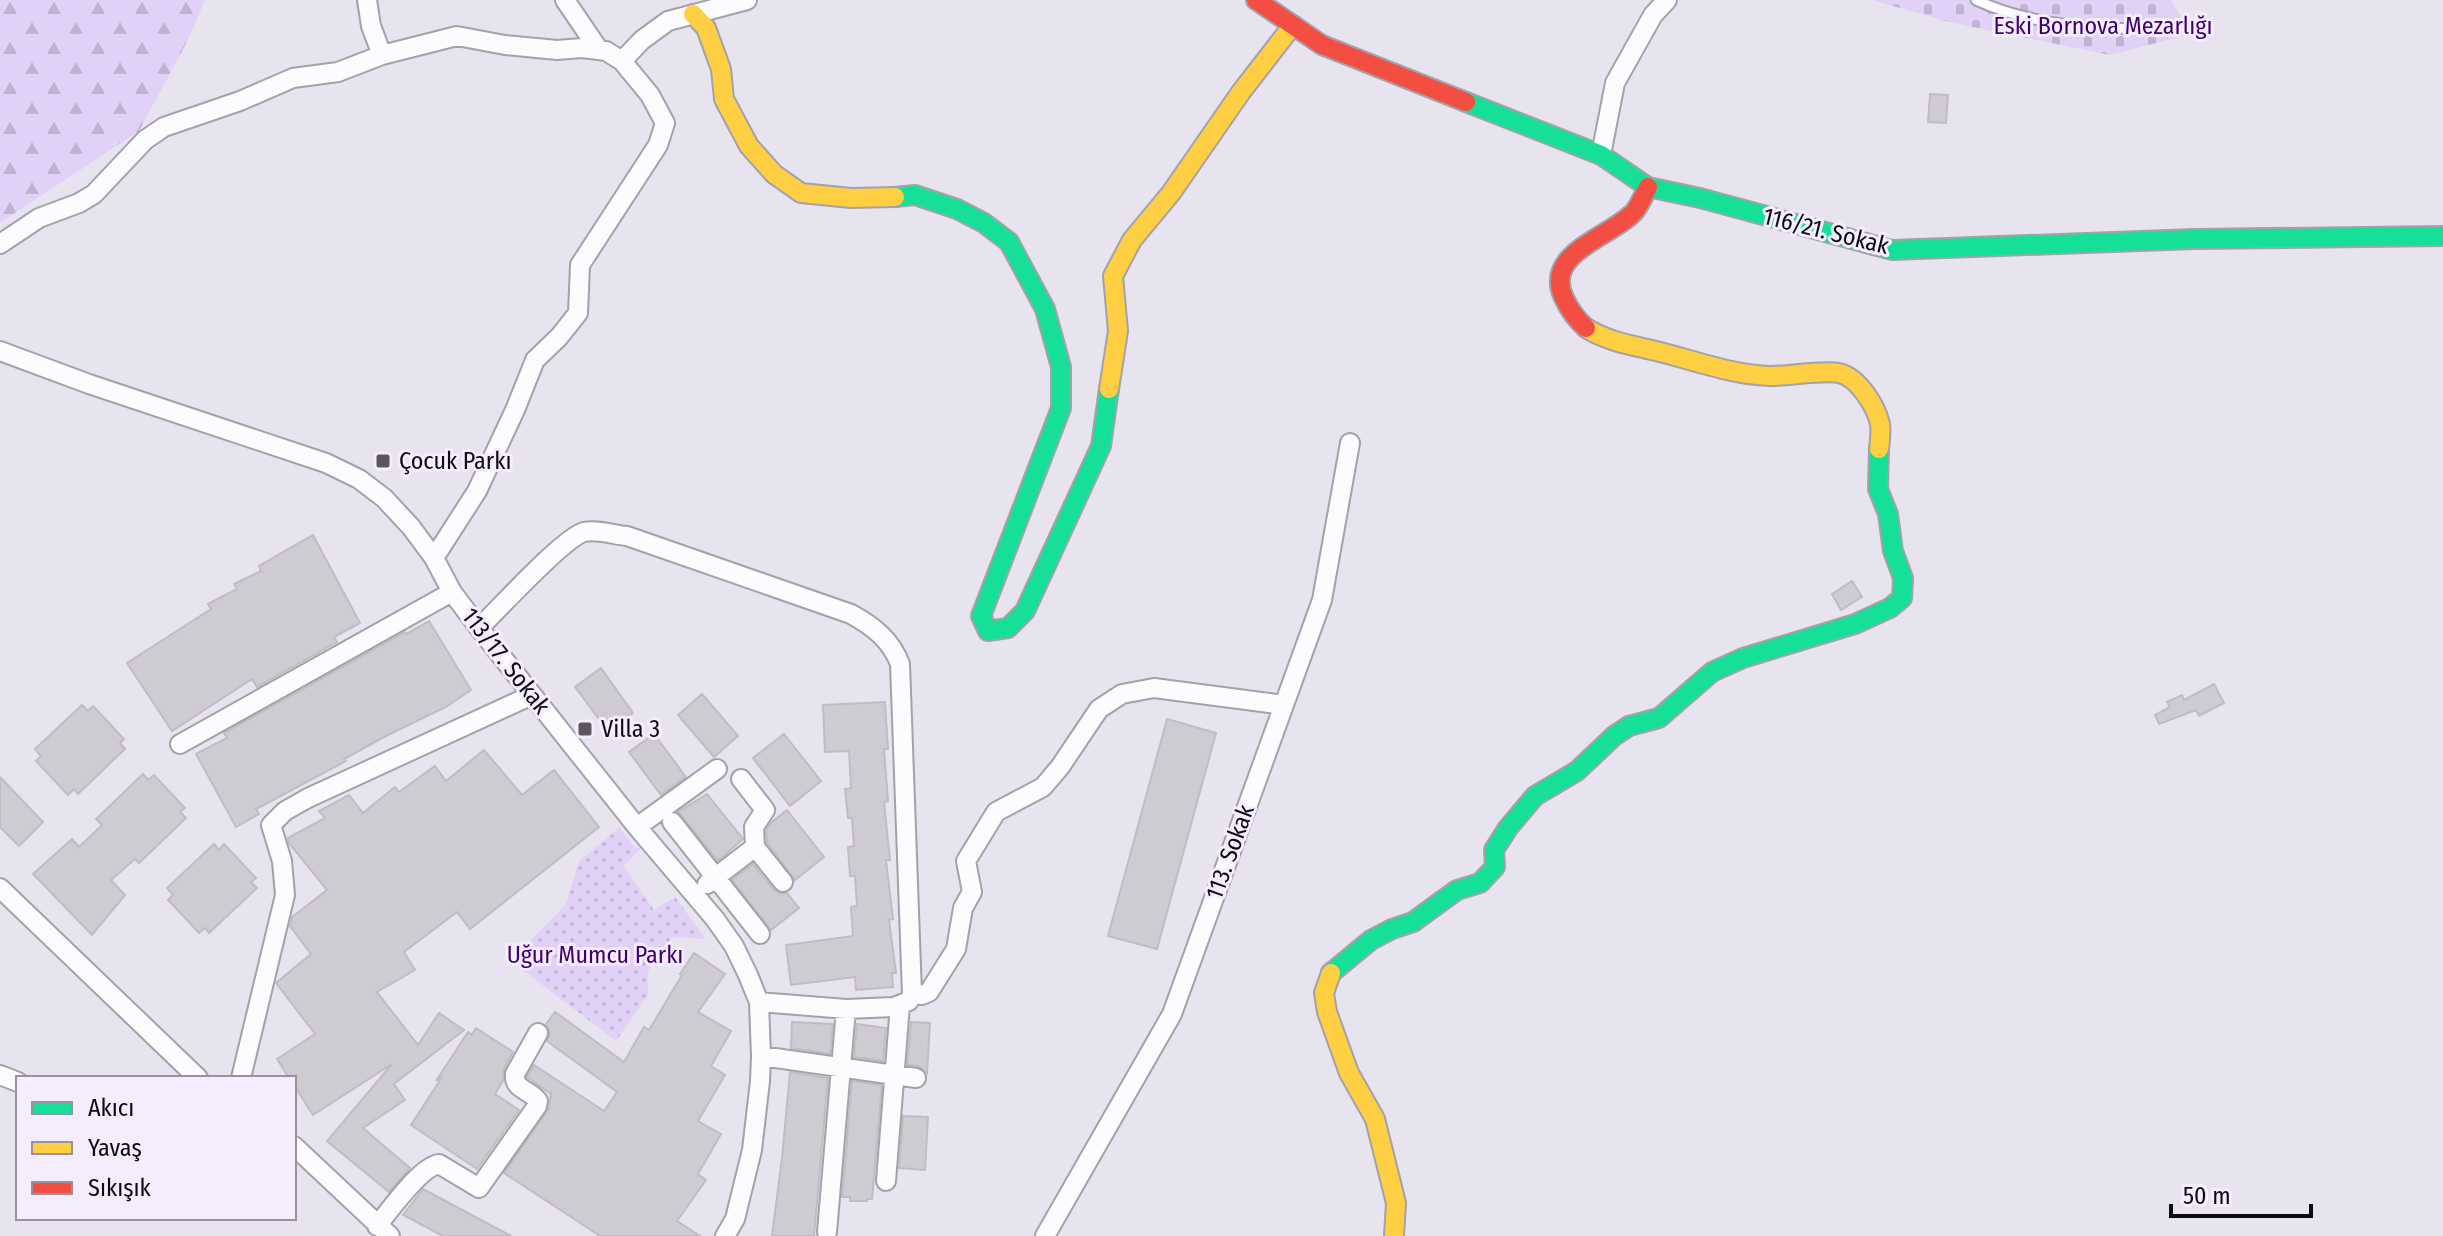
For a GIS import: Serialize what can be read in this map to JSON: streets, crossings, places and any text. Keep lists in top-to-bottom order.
{
  "streets": {
    "street": ["116/21. Sokak", "113/17. Sokak", "113. Sokak"]
  },
  "parks": ["Eski Bornova Mezarlığı", "Uğur Mumcu Parkı"],
  "places": {
    "transit": ["Çocuk Parkı", "Villa 3"]
  },
  "legend": ["Akıcı", "Yavaş", "Sıkışık"],
  "scale_bar": "50 m"
}
